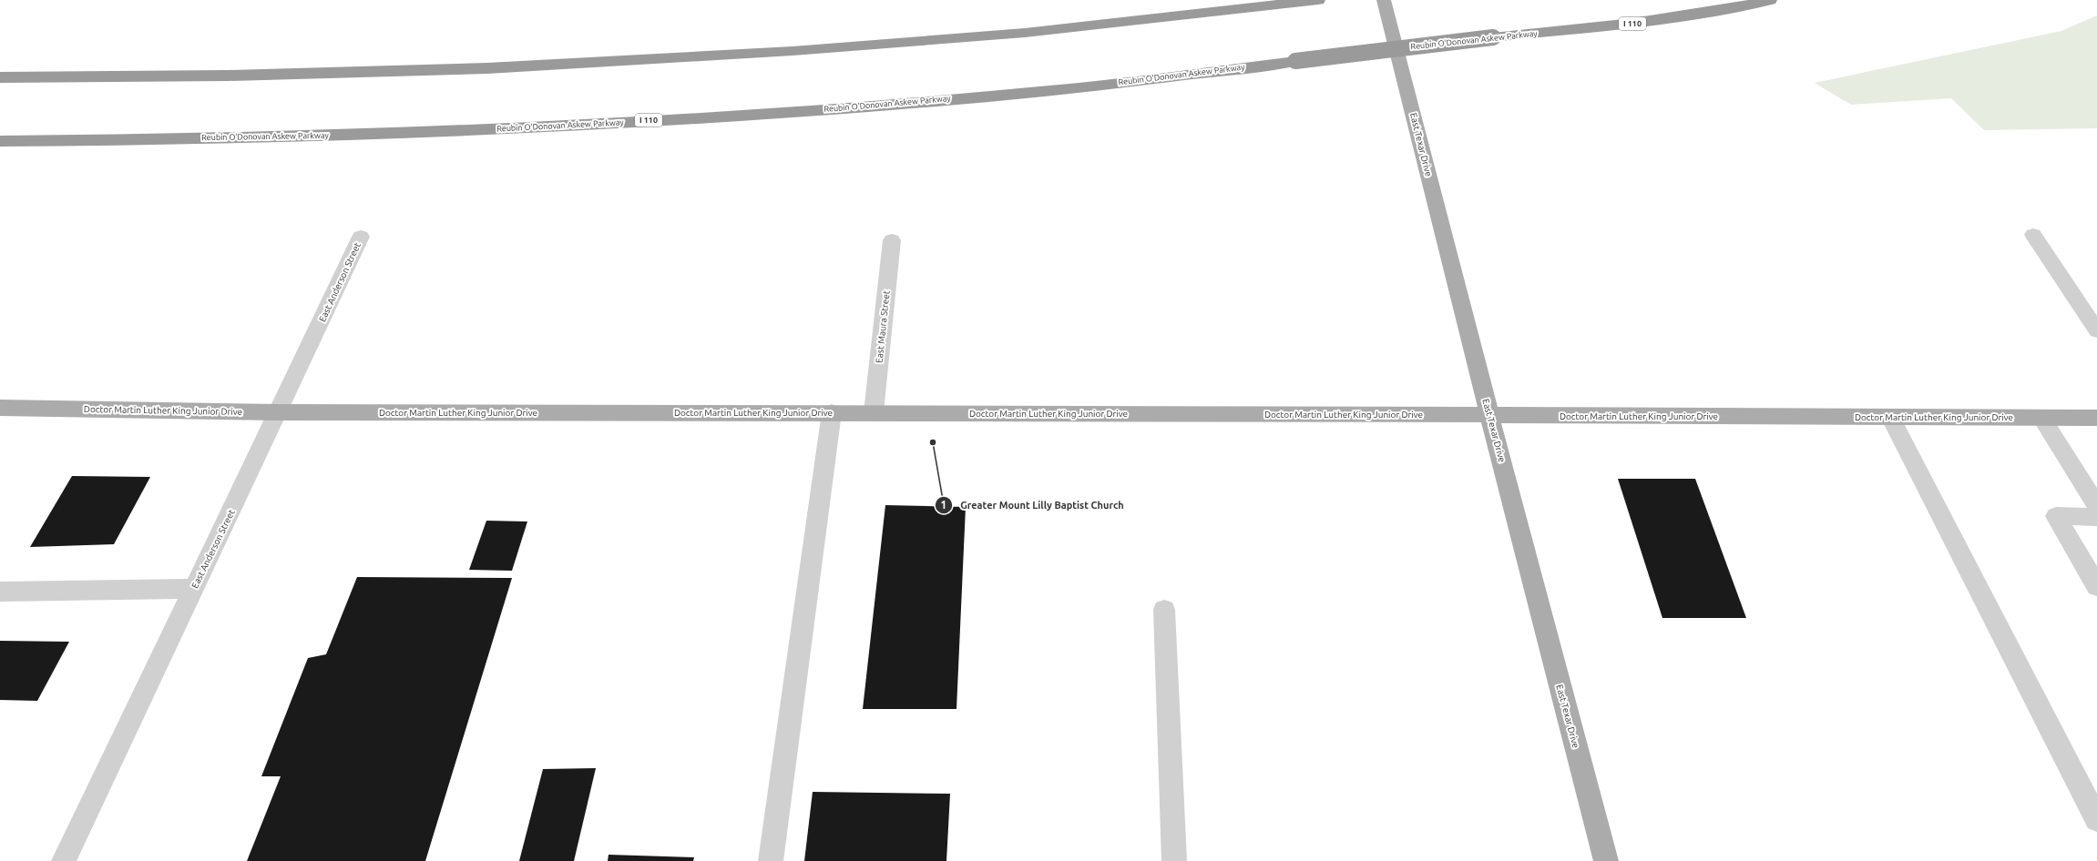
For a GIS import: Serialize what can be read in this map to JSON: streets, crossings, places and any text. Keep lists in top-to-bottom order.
{
  "streets": {
    "highway": ["I 110", "Reubin O'Donovan Askew Parkway"],
    "main road": ["East Texar Drive", "Doctor Martin Luther King Junior Drive"],
    "street": ["East Anderson Street", "East Maura Street"]
  },
  "crossings": [
    ["East Texar Drive", "Doctor Martin Luther King Junior Drive"],
    ["East Anderson Street", "Doctor Martin Luther King Junior Drive"],
    ["East Maura Street", "Doctor Martin Luther King Junior Drive"]
  ],
  "places": ["Greater Mount Lilly Baptist Church"]
}
